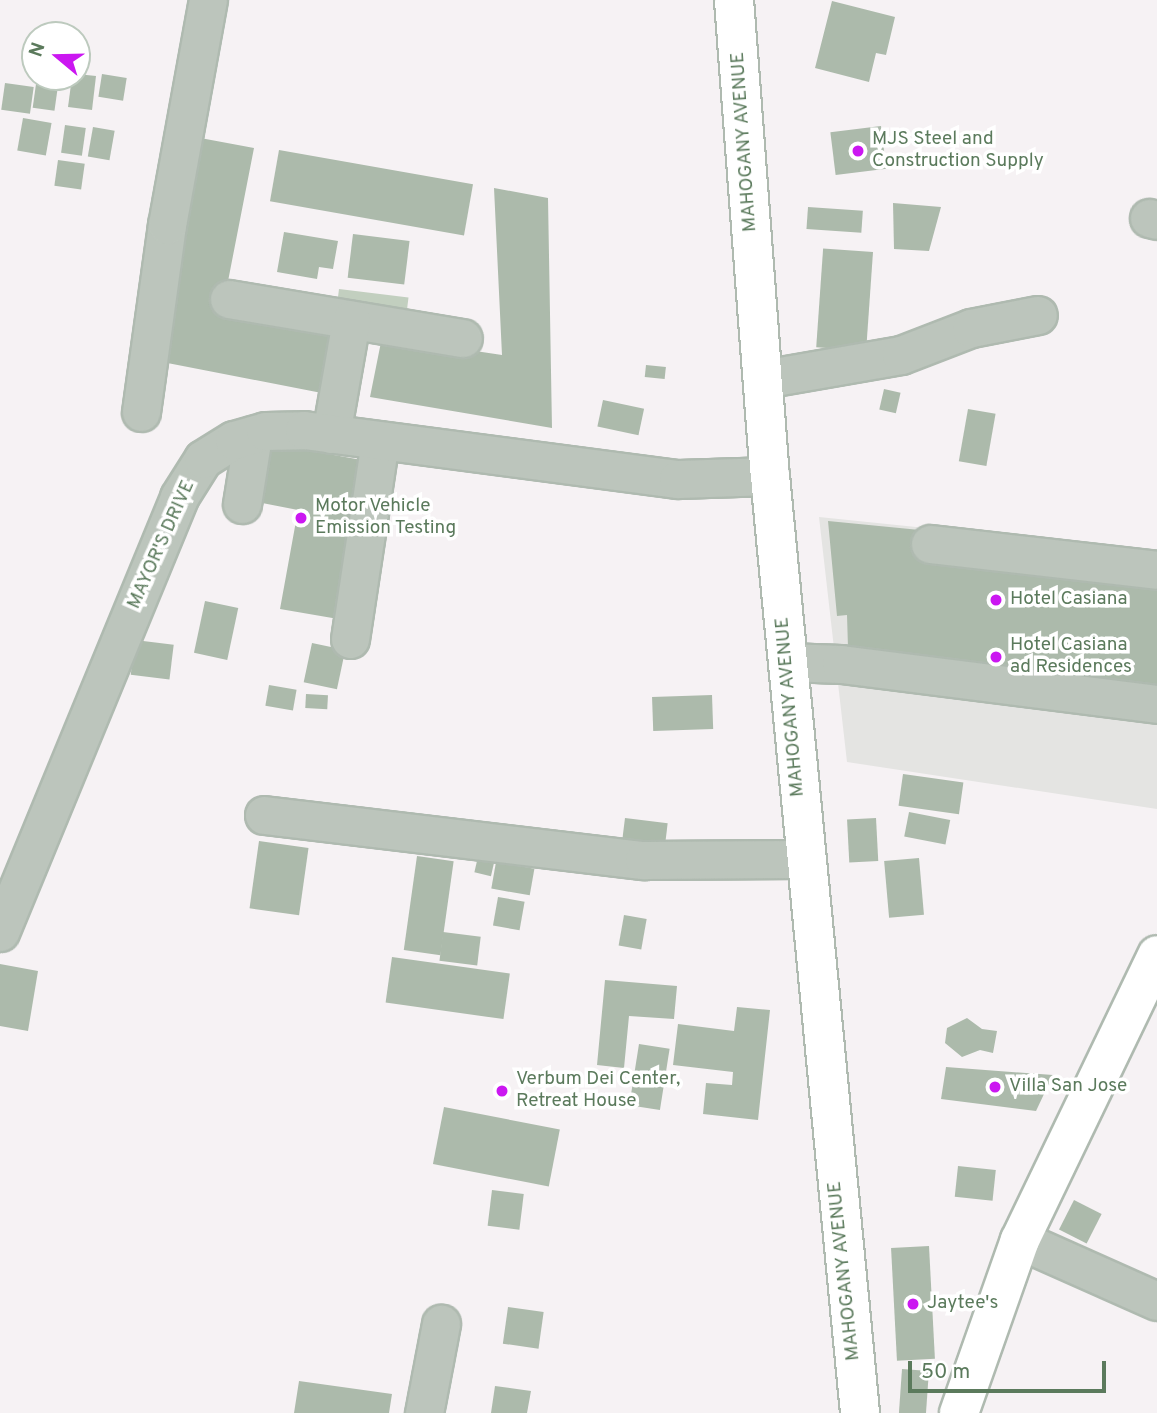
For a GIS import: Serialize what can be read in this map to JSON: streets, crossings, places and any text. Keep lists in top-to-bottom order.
{
  "streets": {
    "main road": ["MAHOGANY AVENUE"],
    "street": ["MAYOR'S DRIVE"]
  },
  "crossings": [
    ["MAHOGANY AVENUE", "MAYOR'S DRIVE"]
  ],
  "places": [
    "MJS Steel and Construction Supply",
    "Motor Vehicle Emission Testing",
    "Hotel Casiana",
    "Hotel Casiana ad Residences",
    "Villa San Jose",
    "Verbum Dei Center, Retreat House",
    "Jaytee's"
  ],
  "scale_bar": "50 m",
  "north": "left"
}
